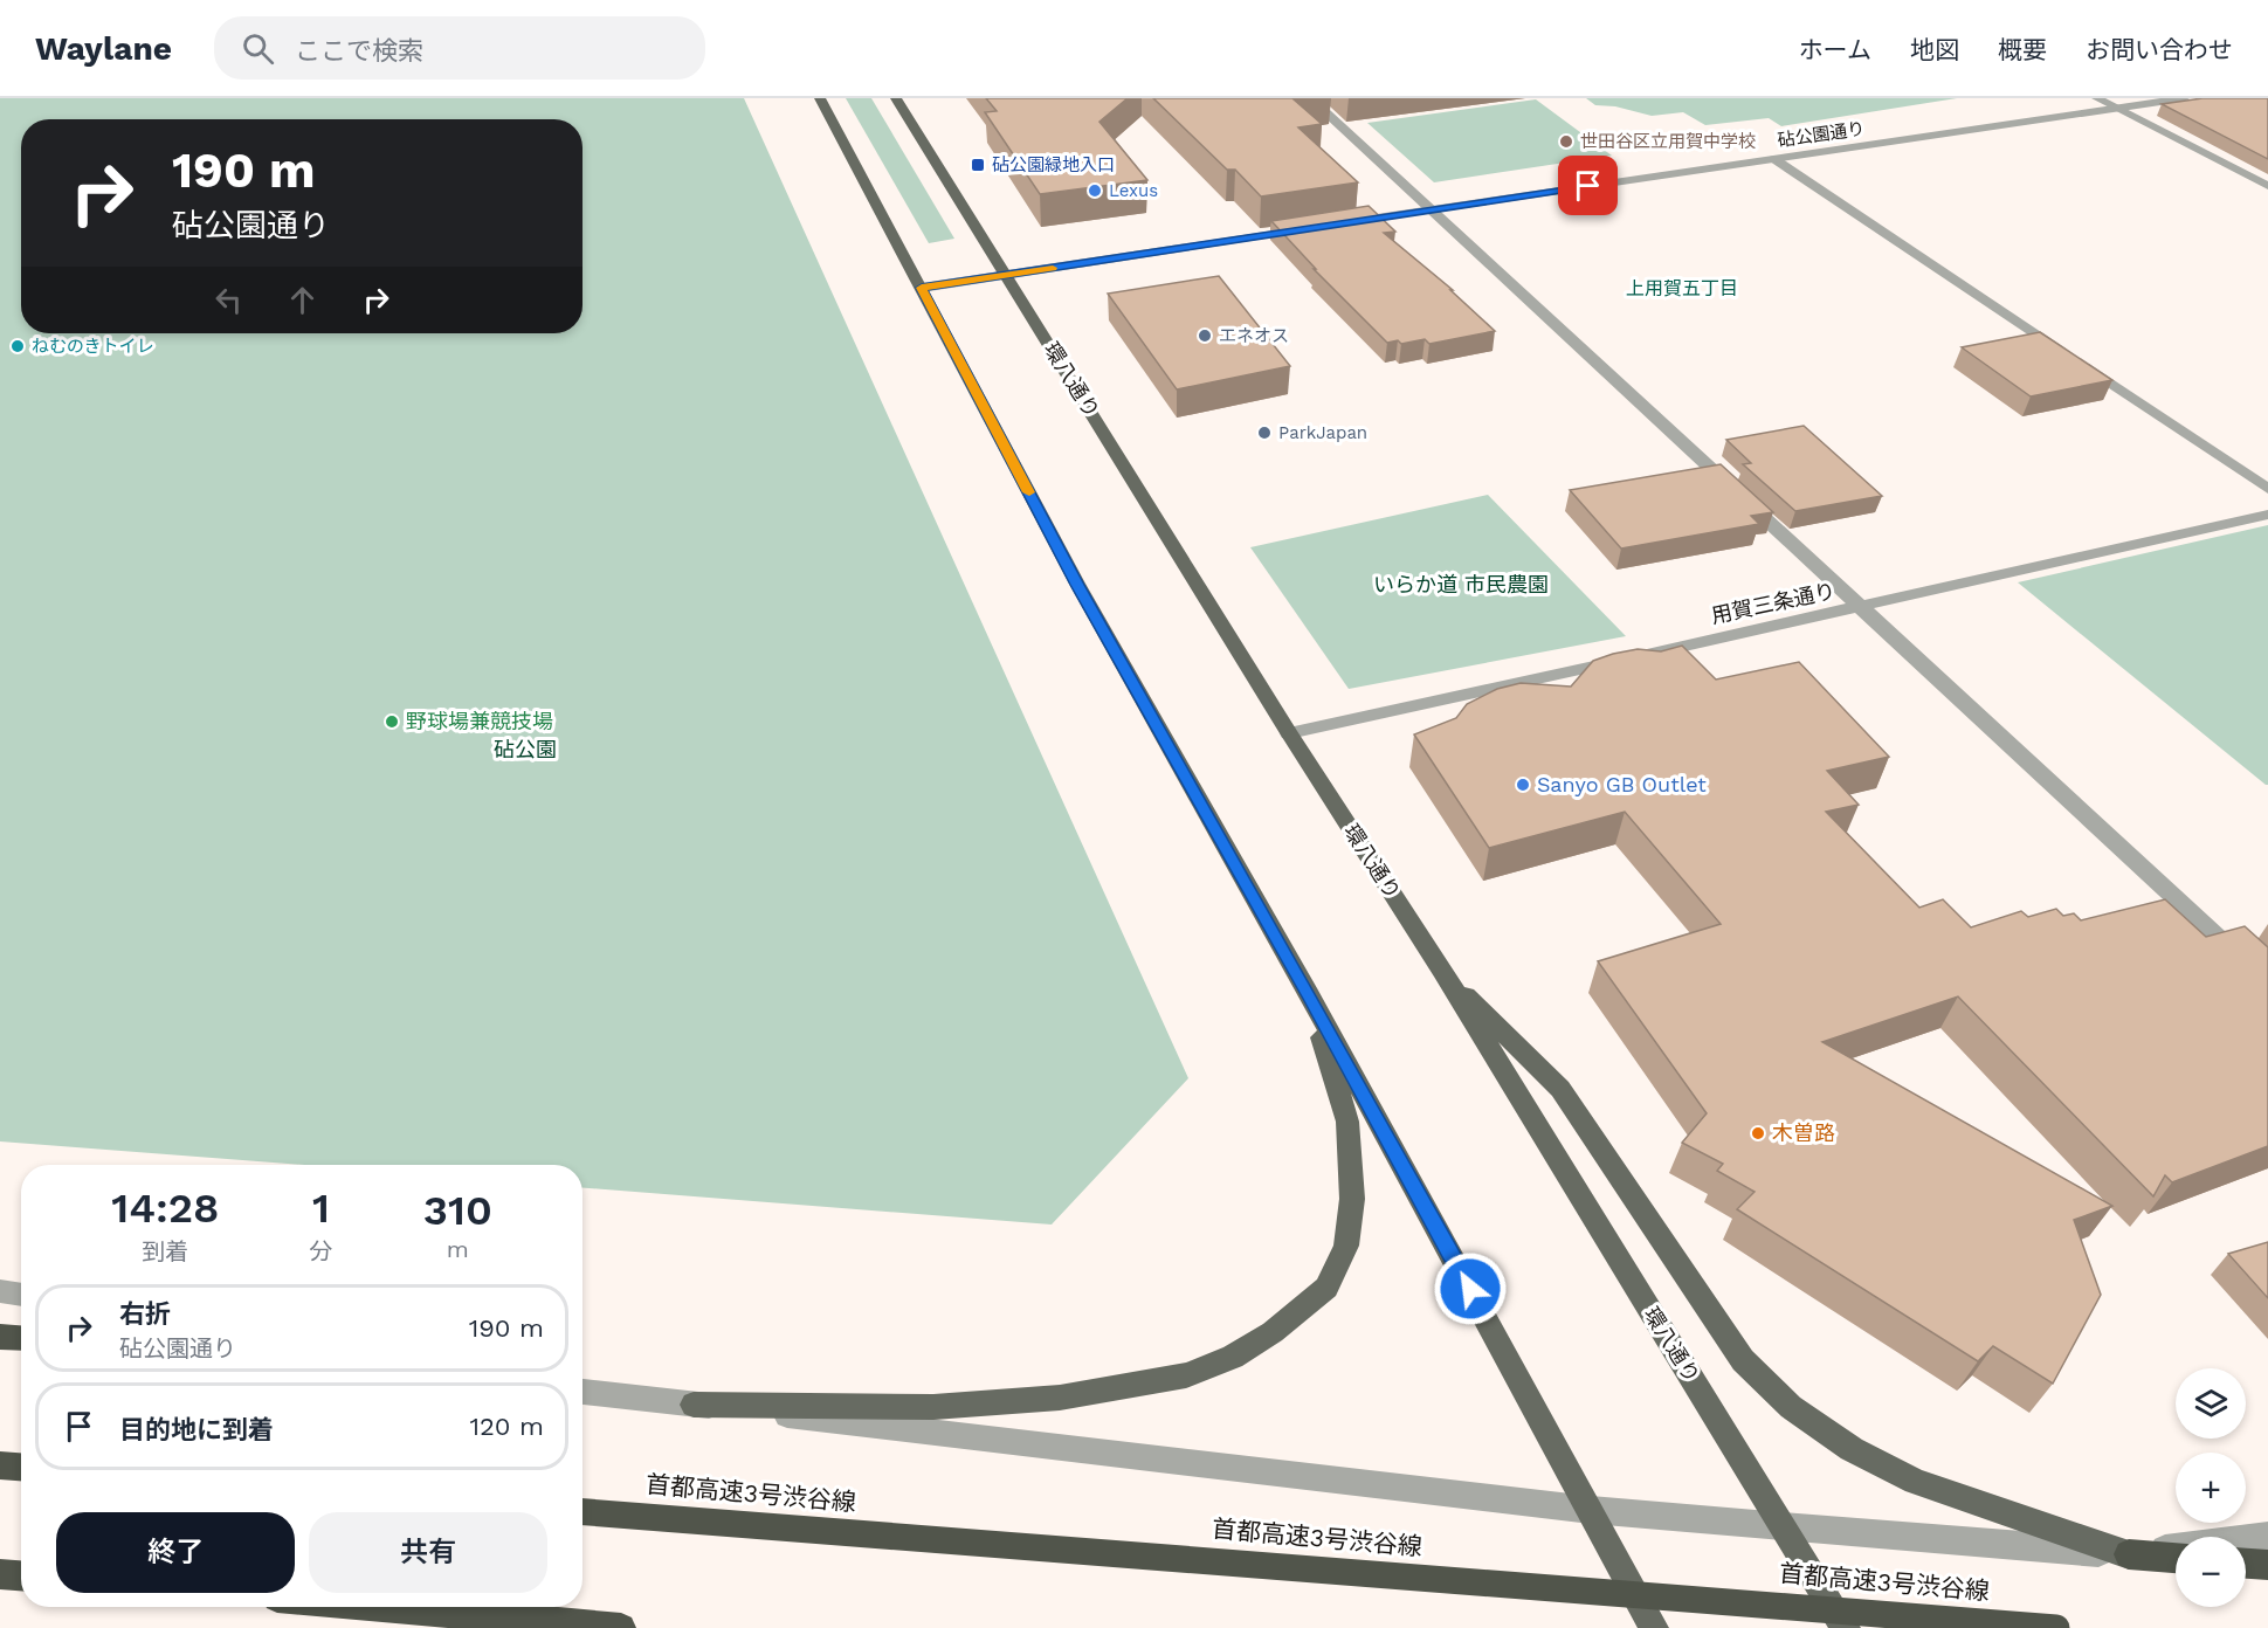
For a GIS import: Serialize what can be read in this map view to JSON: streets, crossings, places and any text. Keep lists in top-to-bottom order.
{
  "streets": {
    "highway": ["首都高速3号渋谷線"],
    "main road": ["環八通り"],
    "street": ["砧公園通り", "用賀三条通り"]
  },
  "crossings": [
    ["環八通り", "用賀三条通り"]
  ],
  "districts": ["上用賀五丁目"],
  "parks": ["いらか道 市民農園", "砧公園"],
  "places": {
    "other": [
      "世田谷区立用賀中学校",
      "Lexus",
      "エネオス",
      "ねむのきトイレ",
      "ParkJapan",
      "野球場兼競技場",
      "Sanyo GB Outlet",
      "木曽路"
    ],
    "transit": ["砧公園緑地入口"]
  },
  "page": {
    "header": "Waylane",
    "search": "ここで検索",
    "nav": [
      "ホーム",
      "地図",
      "概要",
      "お問い合わせ"
    ],
    "turn": ["190 m", "砧公園通り"],
    "eta": [
      "14:28",
      "到着",
      "1",
      "分",
      "310",
      "m"
    ],
    "list": [
      {
        "name": "右折",
        "note": "砧公園通り",
        "value": "190 m"
      },
      {
        "name": "目的地に到着",
        "value": "120 m"
      }
    ],
    "map_buttons": ["+", "−"],
    "buttons": ["終了", "共有"]
  }
}
